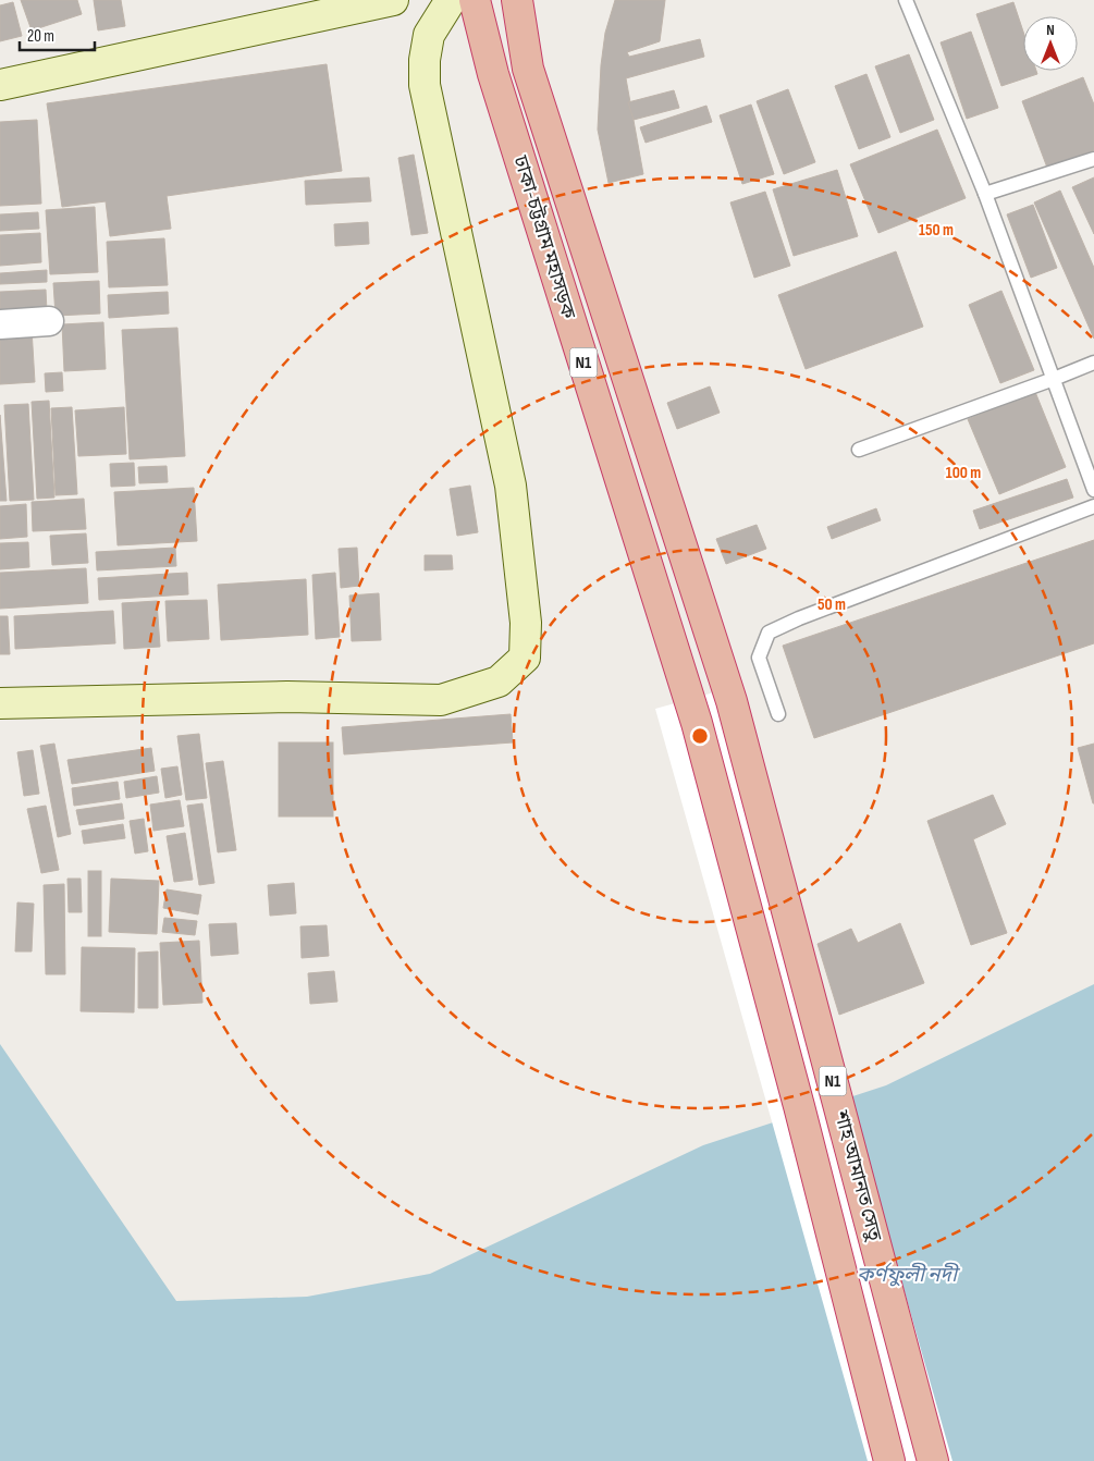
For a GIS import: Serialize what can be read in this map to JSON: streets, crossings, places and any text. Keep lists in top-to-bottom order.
{
  "streets": {
    "highway": ["ঢাকা-চট্টগ্রাম মহাসড়ক", "N1", "শাহ আমানত সেতু"]
  },
  "crossings": [
    ["ঢাকা-চট্টগ্রাম মহাসড়ক", "শাহ আমানত সেতু"]
  ],
  "water": ["কর্ণফুলী নদী"],
  "scale_bar": "20 m",
  "north": "top",
  "rings": ["150 m", "100 m", "50 m"]
}
